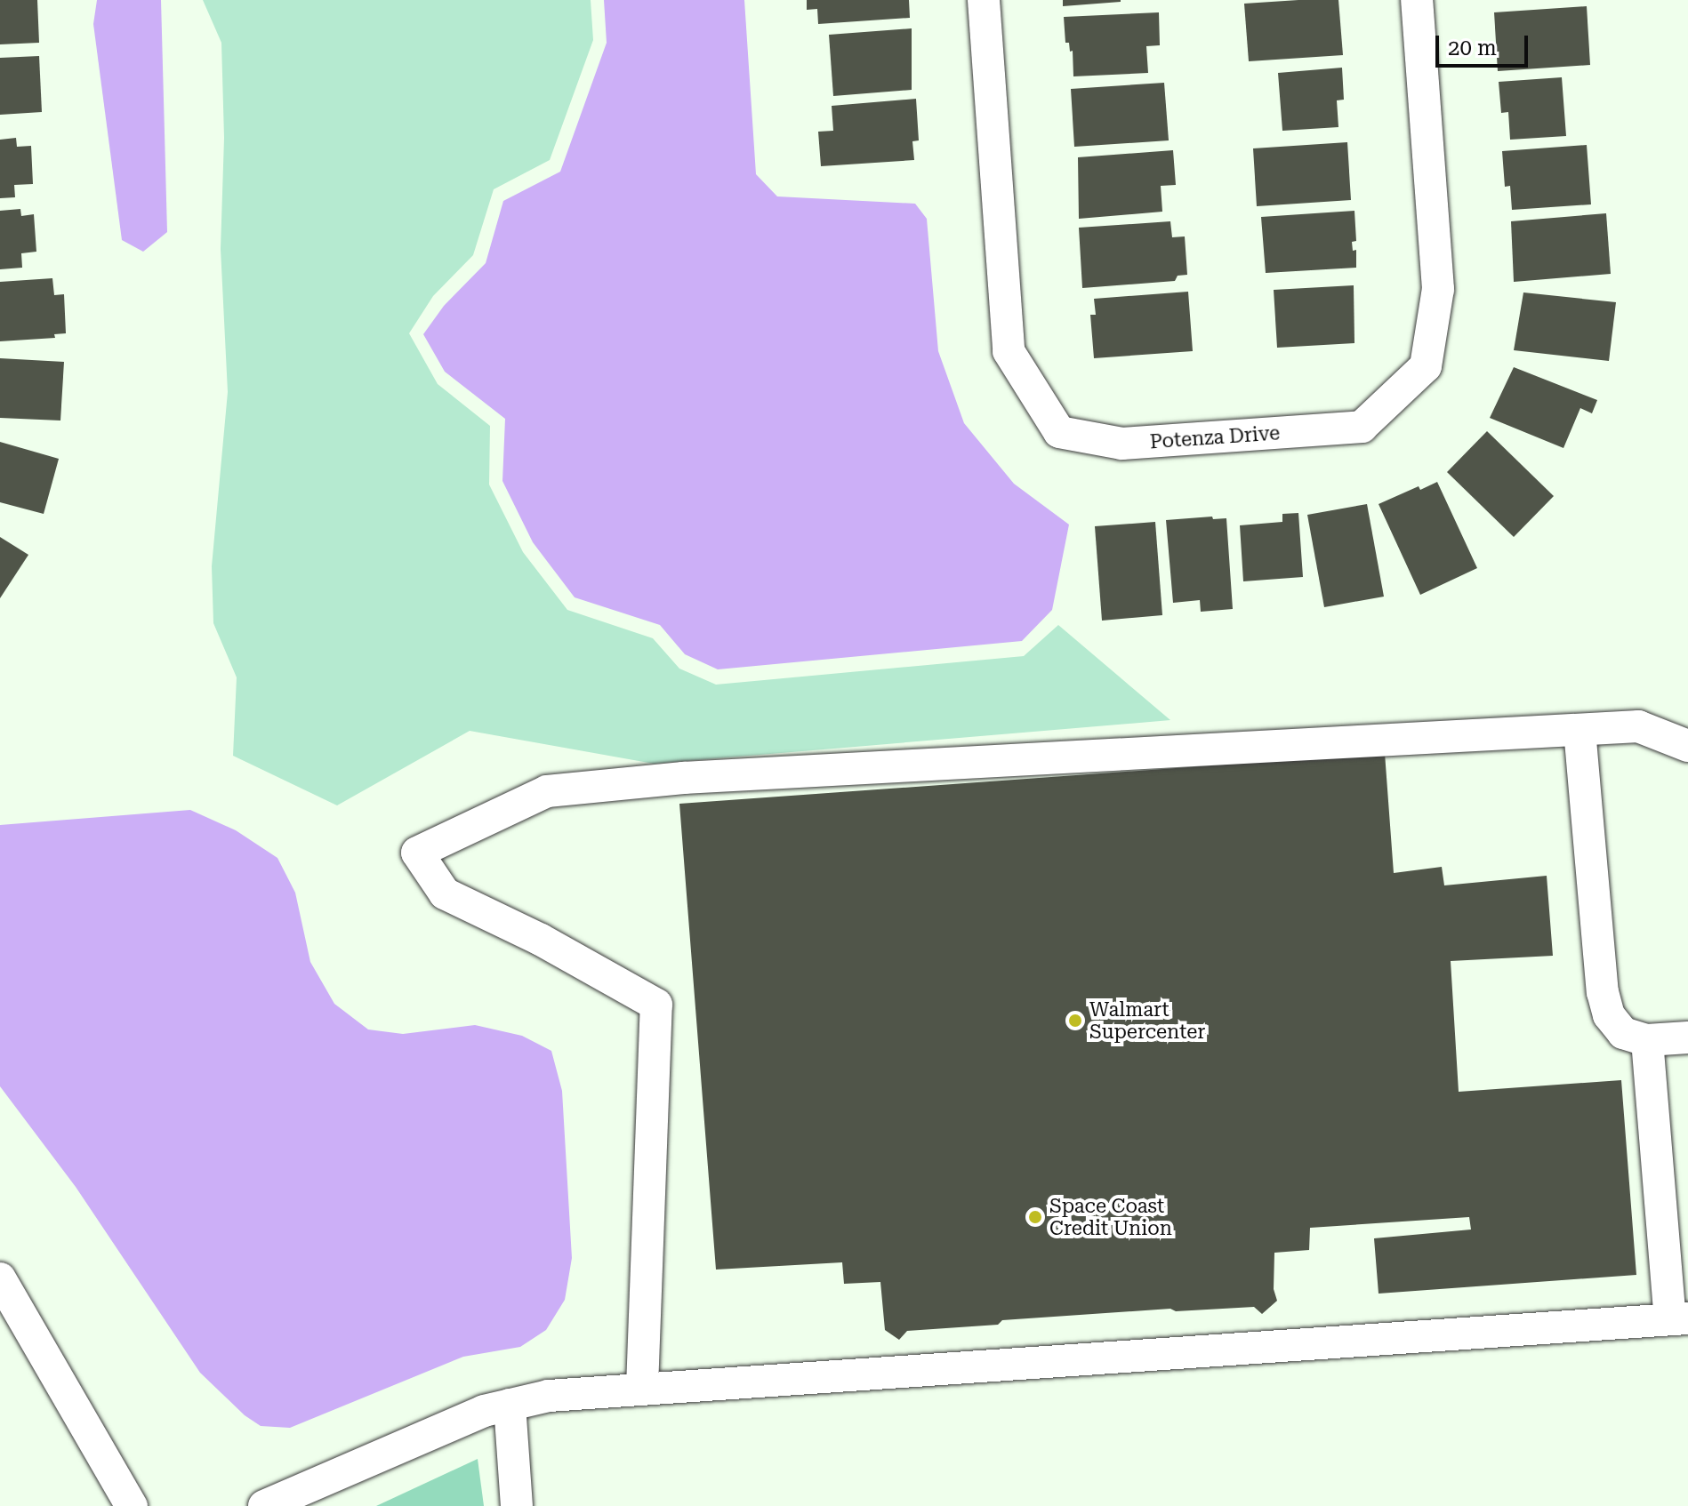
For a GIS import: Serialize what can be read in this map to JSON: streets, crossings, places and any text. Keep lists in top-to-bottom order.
{
  "streets": {
    "street": ["Potenza Drive"]
  },
  "places": ["Walmart Supercenter", "Space Coast Credit Union"],
  "scale_bar": "20 m"
}
